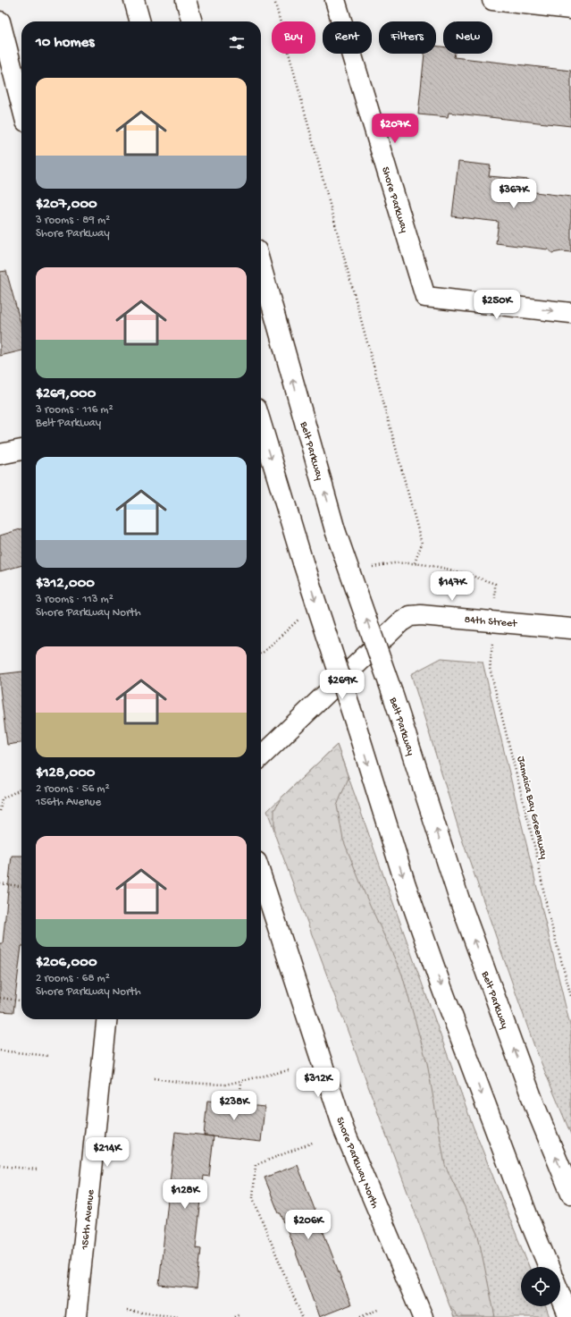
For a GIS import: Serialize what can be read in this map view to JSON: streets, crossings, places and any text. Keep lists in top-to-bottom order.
{
  "streets": {
    "main road": [
      "Shore Parkway",
      "Belt Parkway",
      "84th Street",
      "Shore Parkway North",
      "156th Avenue"
    ],
    "path": ["Jamaica Bay Greenway"]
  },
  "crossings": [
    ["84th Street", "Jamaica Bay Greenway"]
  ],
  "one_way": ["Shore Parkway"],
  "page": {
    "chip": [
      "Buy",
      "Rent",
      "Filters",
      "New"
    ],
    "heading": "10 homes",
    "list": [
      {
        "name": "$207,000",
        "note": "3 rooms · 89 m² · Shore Parkway"
      },
      {
        "name": "$269,000",
        "note": "3 rooms · 116 m² · Belt Parkway"
      },
      {
        "name": "$312,000",
        "note": "3 rooms · 113 m² · Shore Parkway North"
      },
      {
        "name": "$128,000",
        "note": "2 rooms · 56 m² · 156th Avenue"
      },
      {
        "name": "$206,000",
        "note": "2 rooms · 68 m² · Shore Parkway North"
      }
    ],
    "price": [
      "$207K",
      "$367K",
      "$250K",
      "$147K",
      "$269K",
      "$312K",
      "$238K",
      "$214K",
      "$128K",
      "$206K"
    ]
  }
}
